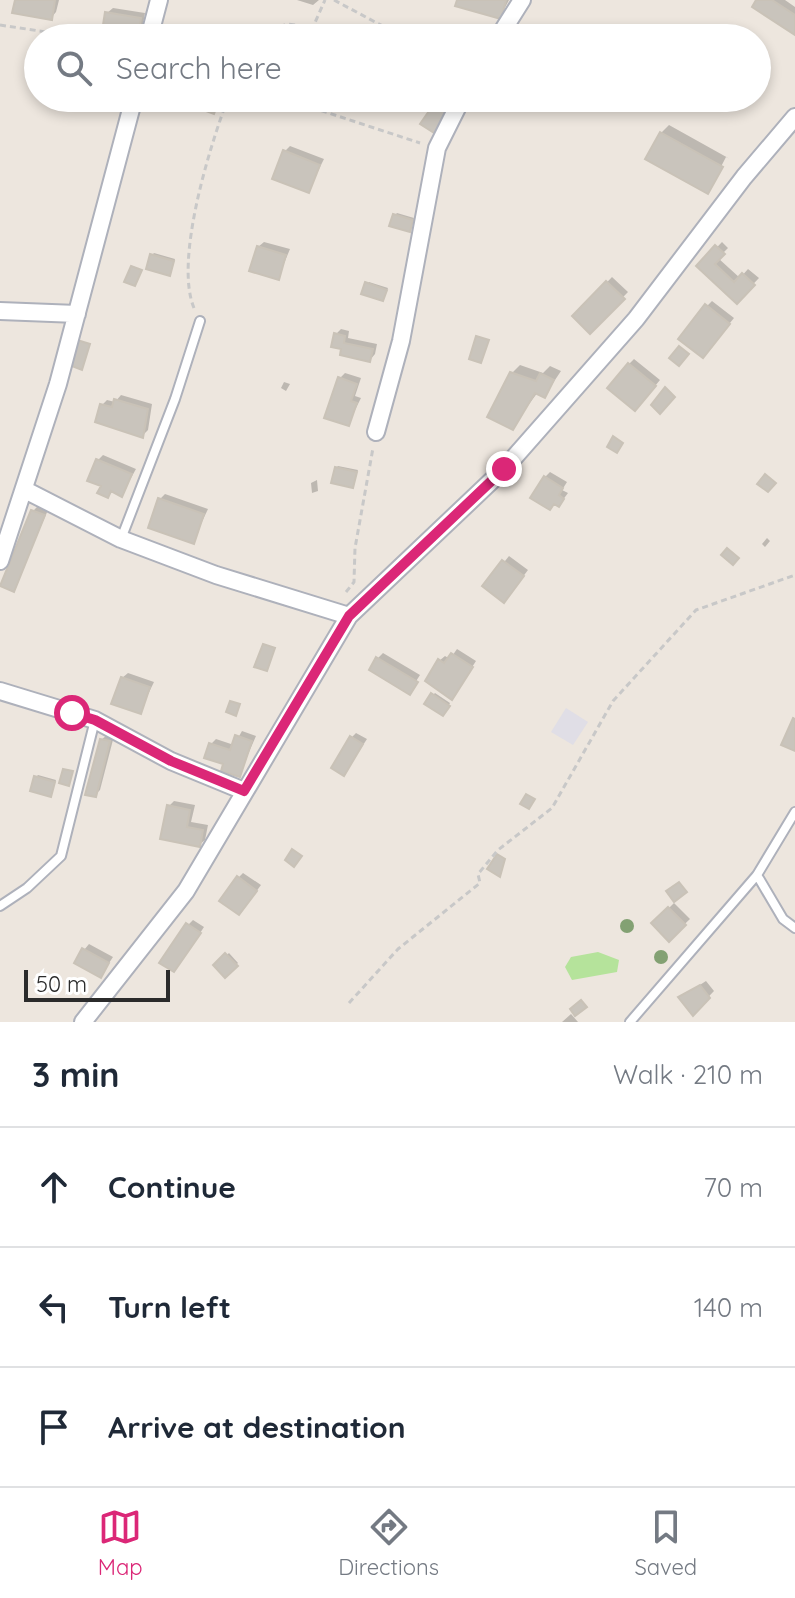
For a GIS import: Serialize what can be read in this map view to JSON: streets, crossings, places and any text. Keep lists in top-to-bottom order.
{
  "scale_bar": "50 m",
  "page": {
    "search": "Search here",
    "scale": "50 m",
    "heading": ["3 min", "Walk · 210 m"],
    "list": [
      ["Continue", "70 m"],
      ["Turn left", "140 m"],
      "Arrive at destination"
    ],
    "nav": ["Map", "Directions", "Saved"]
  }
}
